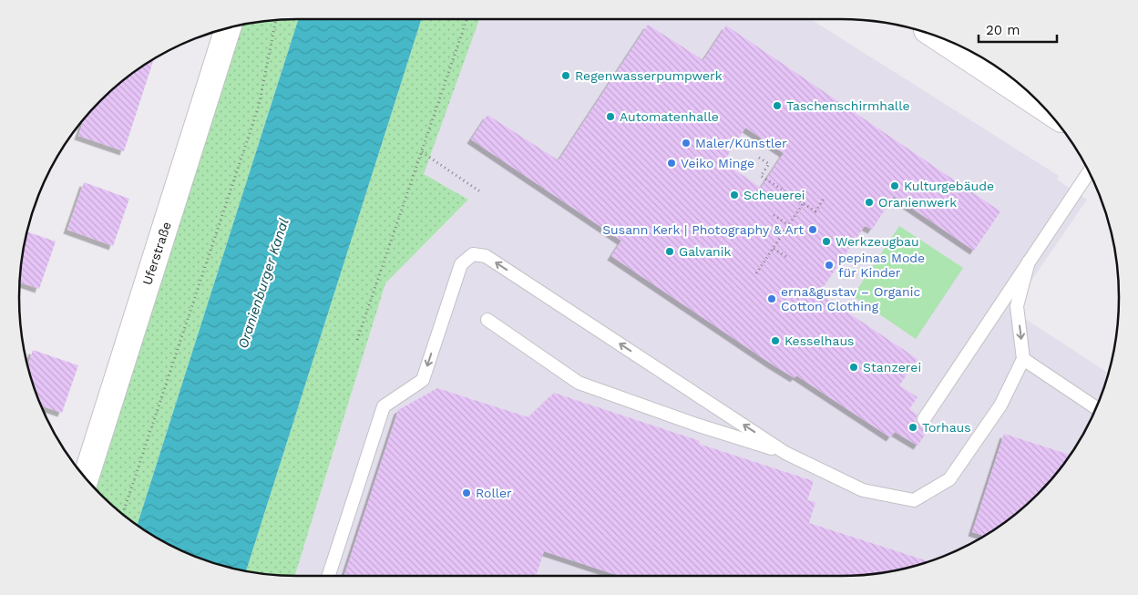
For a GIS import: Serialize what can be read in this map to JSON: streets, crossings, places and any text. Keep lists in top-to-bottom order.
{
  "streets": {
    "street": ["Uferstraße"]
  },
  "water": ["Oranienburger Kanal"],
  "places": [
    "Regenwasserpumpwerk",
    "Taschenschirmhalle",
    "Automatenhalle",
    "Maler/Künstler",
    "Veiko Minge",
    "Kulturgebäude",
    "Scheuerei",
    "Oranienwerk",
    "Susann Kerk | Photography & Art",
    "Werkzeugbau",
    "Galvanik",
    "pepinas Mode für Kinder",
    "erna&gustav – Organic Cotton Clothing",
    "Kesselhaus",
    "Stanzerei",
    "Torhaus",
    "Roller"
  ],
  "scale_bar": "20 m"
}
